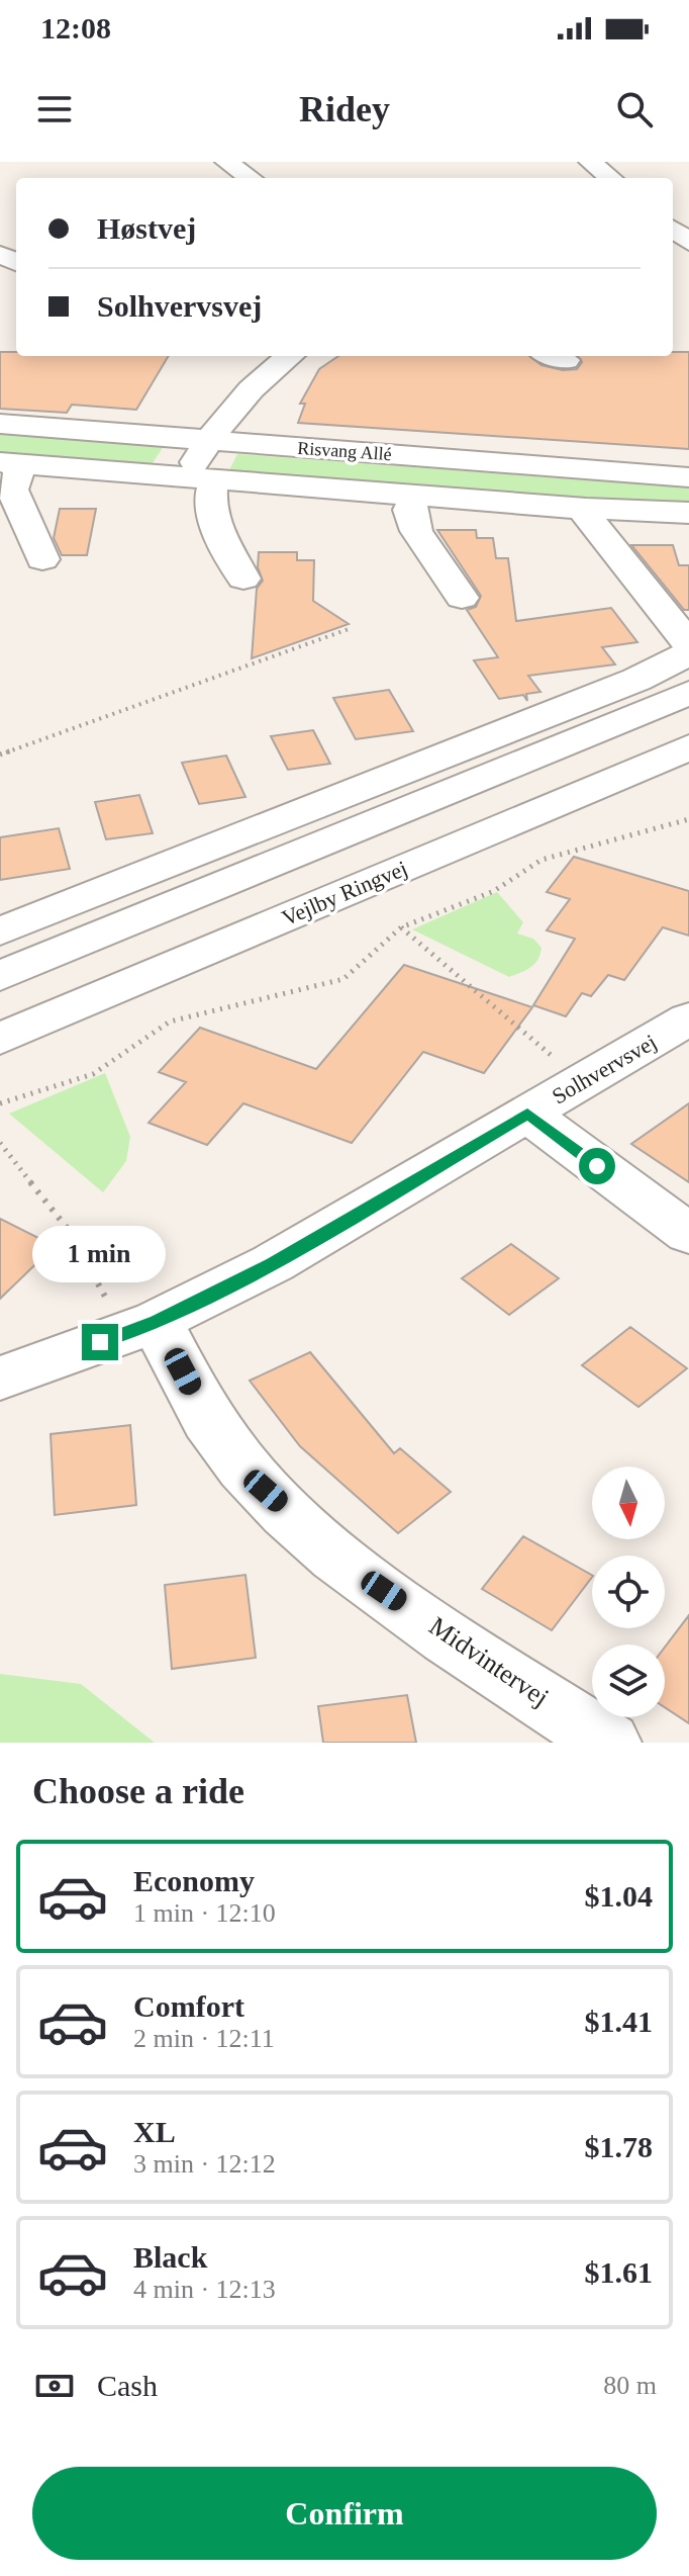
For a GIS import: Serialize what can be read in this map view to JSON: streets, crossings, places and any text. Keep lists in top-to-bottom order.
{
  "streets": {
    "street": [
      "Risvang Allé",
      "Vejlby Ringvej",
      "Solhvervsvej",
      "Midvintervej"
    ]
  },
  "crossings": [
    ["Solhvervsvej", "Midvintervej"]
  ],
  "north": "bottom",
  "page": {
    "status": "12:08",
    "header": "Ridey",
    "banner": ["Høstvej", "Solhvervsvej"],
    "bubble": "1 min",
    "heading": "Choose a ride",
    "list": [
      {
        "name": "Economy",
        "note": "1 min · 12:10",
        "value": "$1.04"
      },
      {
        "name": "Comfort",
        "note": "2 min · 12:11",
        "value": "$1.41"
      },
      {
        "name": "XL",
        "note": "3 min · 12:12",
        "value": "$1.78"
      },
      {
        "name": "Black",
        "note": "4 min · 12:13",
        "value": "$1.61"
      }
    ],
    "pay": ["Cash", "80 m"],
    "buttons": "Confirm"
  }
}
